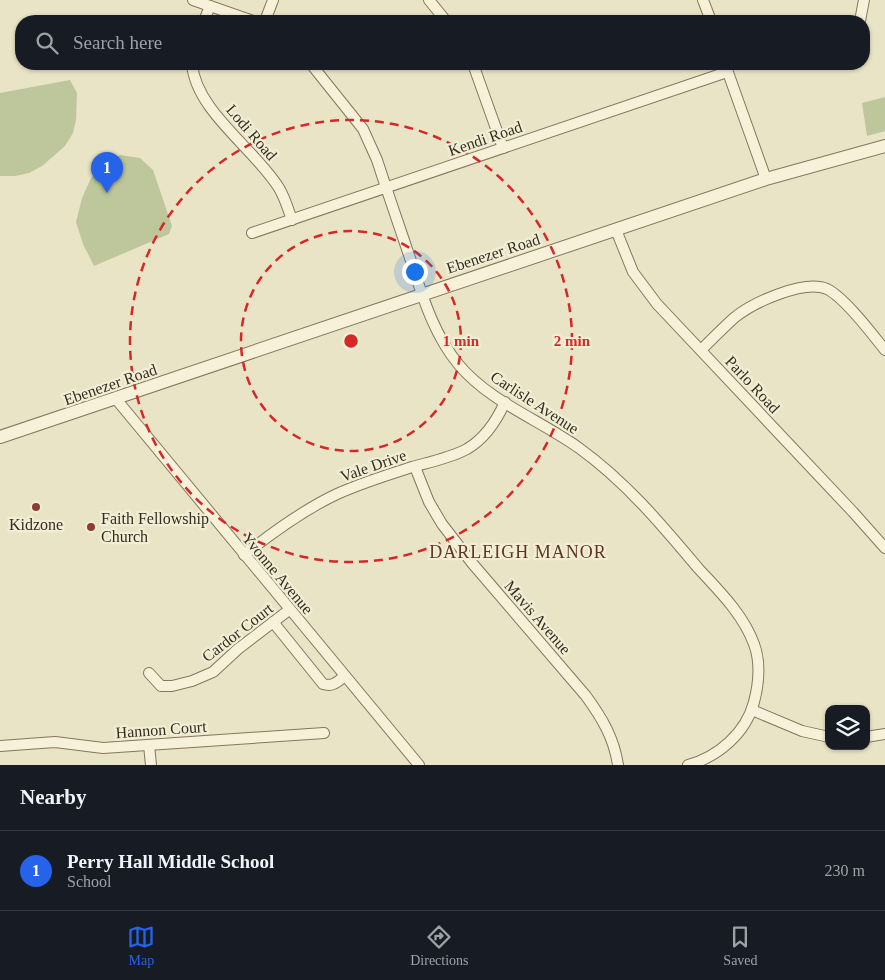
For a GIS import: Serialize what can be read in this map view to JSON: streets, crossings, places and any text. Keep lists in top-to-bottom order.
{
  "streets": {
    "street": [
      "Lodi Road",
      "Kendi Road",
      "Ebenezer Road",
      "Parlo Road",
      "Carlisle Avenue",
      "Vale Drive",
      "Yvonne Avenue",
      "Mavis Avenue",
      "Cardor Court",
      "Hannon Court"
    ]
  },
  "crossings": [
    ["Lodi Road", "Kendi Road"],
    ["Kendi Road", "Carlisle Avenue"],
    ["Ebenezer Road", "Parlo Road"],
    ["Ebenezer Road", "Carlisle Avenue"],
    ["Ebenezer Road", "Yvonne Avenue"],
    ["Carlisle Avenue", "Vale Drive"],
    ["Vale Drive", "Yvonne Avenue"],
    ["Vale Drive", "Mavis Avenue"],
    ["Yvonne Avenue", "Cardor Court"]
  ],
  "districts": ["DARLEIGH MANOR"],
  "places": ["Kidzone", "Faith Fellowship Church"],
  "page": {
    "search": "Search here",
    "pins": "1",
    "heading": "Nearby",
    "list": [
      {
        "mark": "1",
        "name": "Perry Hall Middle School",
        "note": "School",
        "value": "230 m"
      }
    ],
    "nav": ["Map", "Directions", "Saved"]
  },
  "rings": ["1 min", "2 min"]
}
